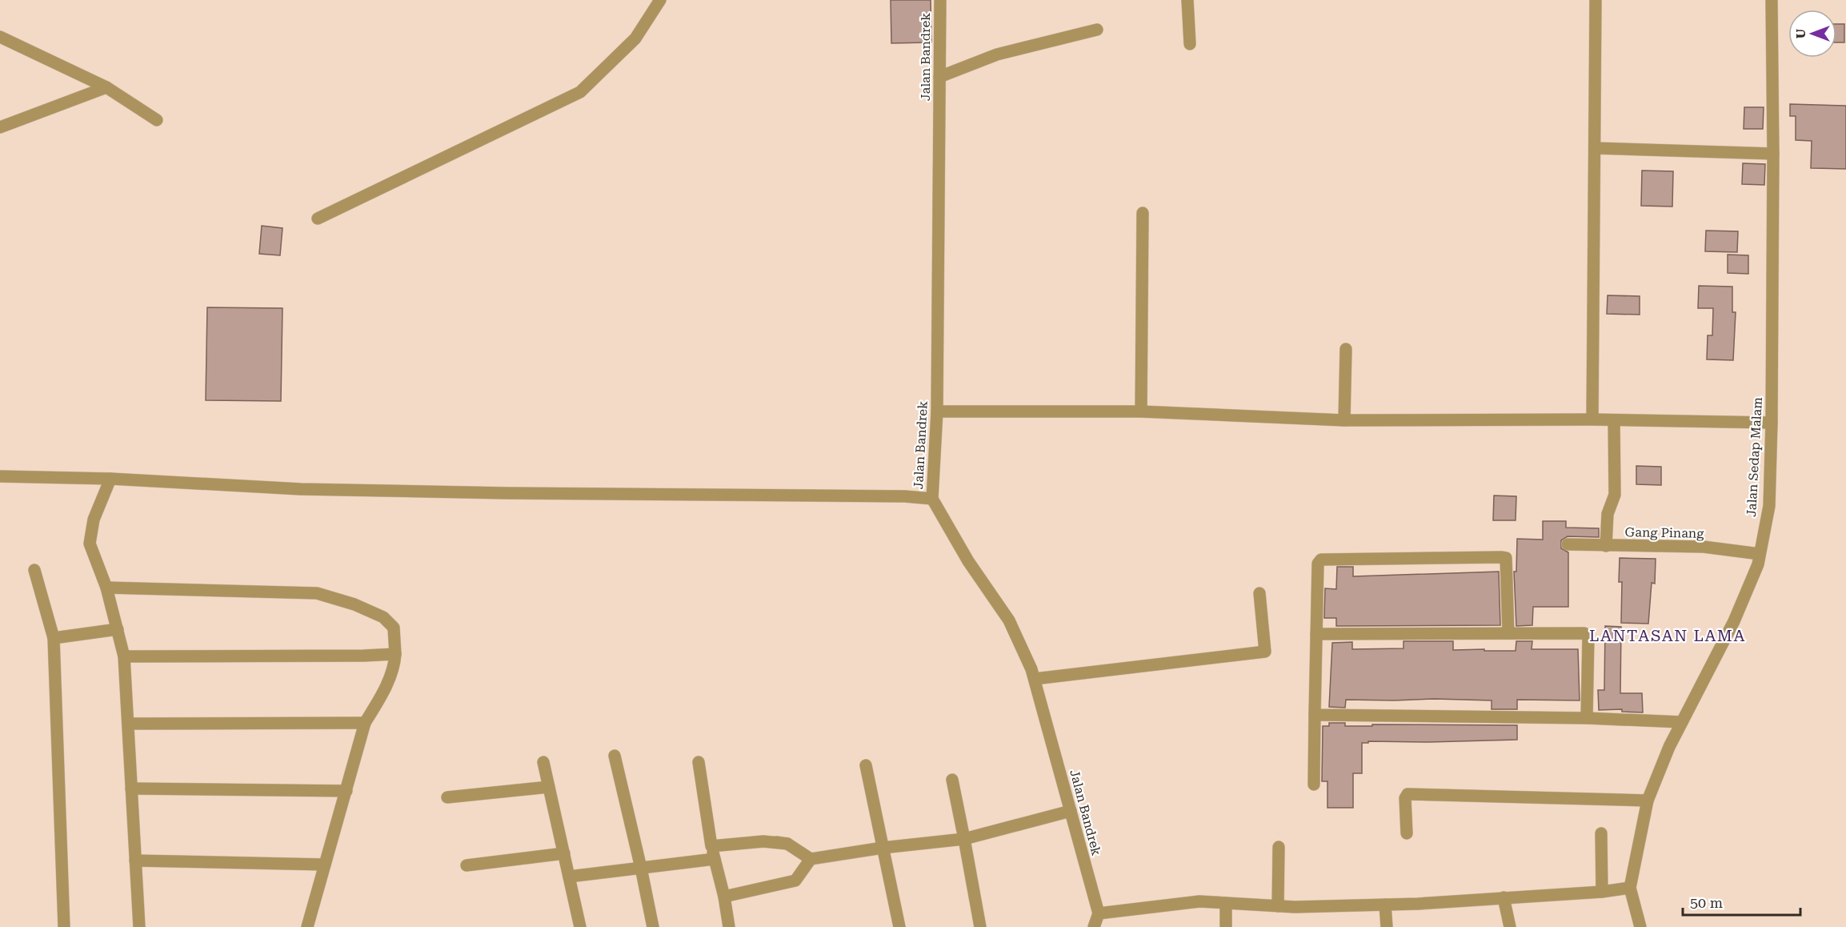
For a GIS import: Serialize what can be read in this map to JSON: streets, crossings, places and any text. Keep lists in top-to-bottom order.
{
  "streets": {
    "street": ["Jalan Bandrek", "Jalan Sedap Malam", "Gang Pinang"]
  },
  "crossings": [
    ["Jalan Sedap Malam", "Gang Pinang"]
  ],
  "districts": ["LANTASAN LAMA"],
  "scale_bar": "50 m",
  "north": "left"
}
